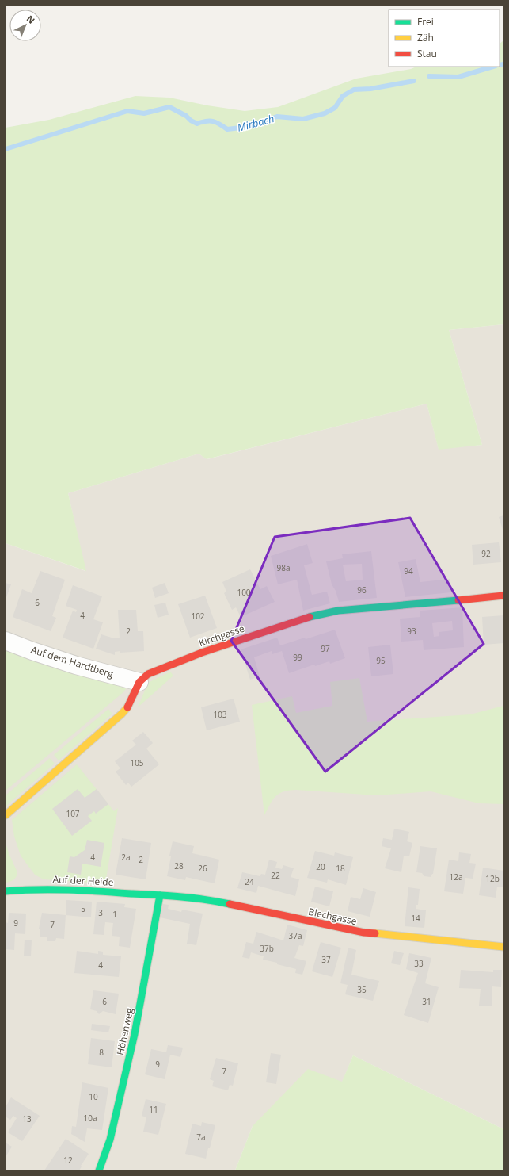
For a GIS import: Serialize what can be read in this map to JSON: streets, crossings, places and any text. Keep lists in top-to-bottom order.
{
  "streets": {
    "street": [
      "Kirchgasse",
      "Auf dem Hardtberg",
      "Auf der Heide",
      "Blechgasse",
      "Höhenweg"
    ]
  },
  "crossings": [
    ["Kirchgasse", "Auf dem Hardtberg"],
    ["Auf der Heide", "Blechgasse"],
    ["Auf der Heide", "Höhenweg"],
    ["Blechgasse", "Höhenweg"]
  ],
  "water": ["Mirbach"],
  "house_numbers": [
    "92",
    "98a",
    "94",
    "96",
    "100",
    "6",
    "4",
    "102",
    "2",
    "93",
    "97",
    "99",
    "95",
    "103",
    "105",
    "107",
    "4",
    "2a",
    "2",
    "28",
    "20",
    "26",
    "18",
    "22",
    "12a",
    "12b",
    "24",
    "5",
    "3",
    "1",
    "14",
    "9",
    "7",
    "37a",
    "37b",
    "37",
    "33",
    "4",
    "35",
    "6",
    "31",
    "8",
    "9",
    "7",
    "10",
    "11",
    "10a",
    "13",
    "7a",
    "12"
  ],
  "legend": ["Frei", "Zäh", "Stau"],
  "north": "top right"
}
